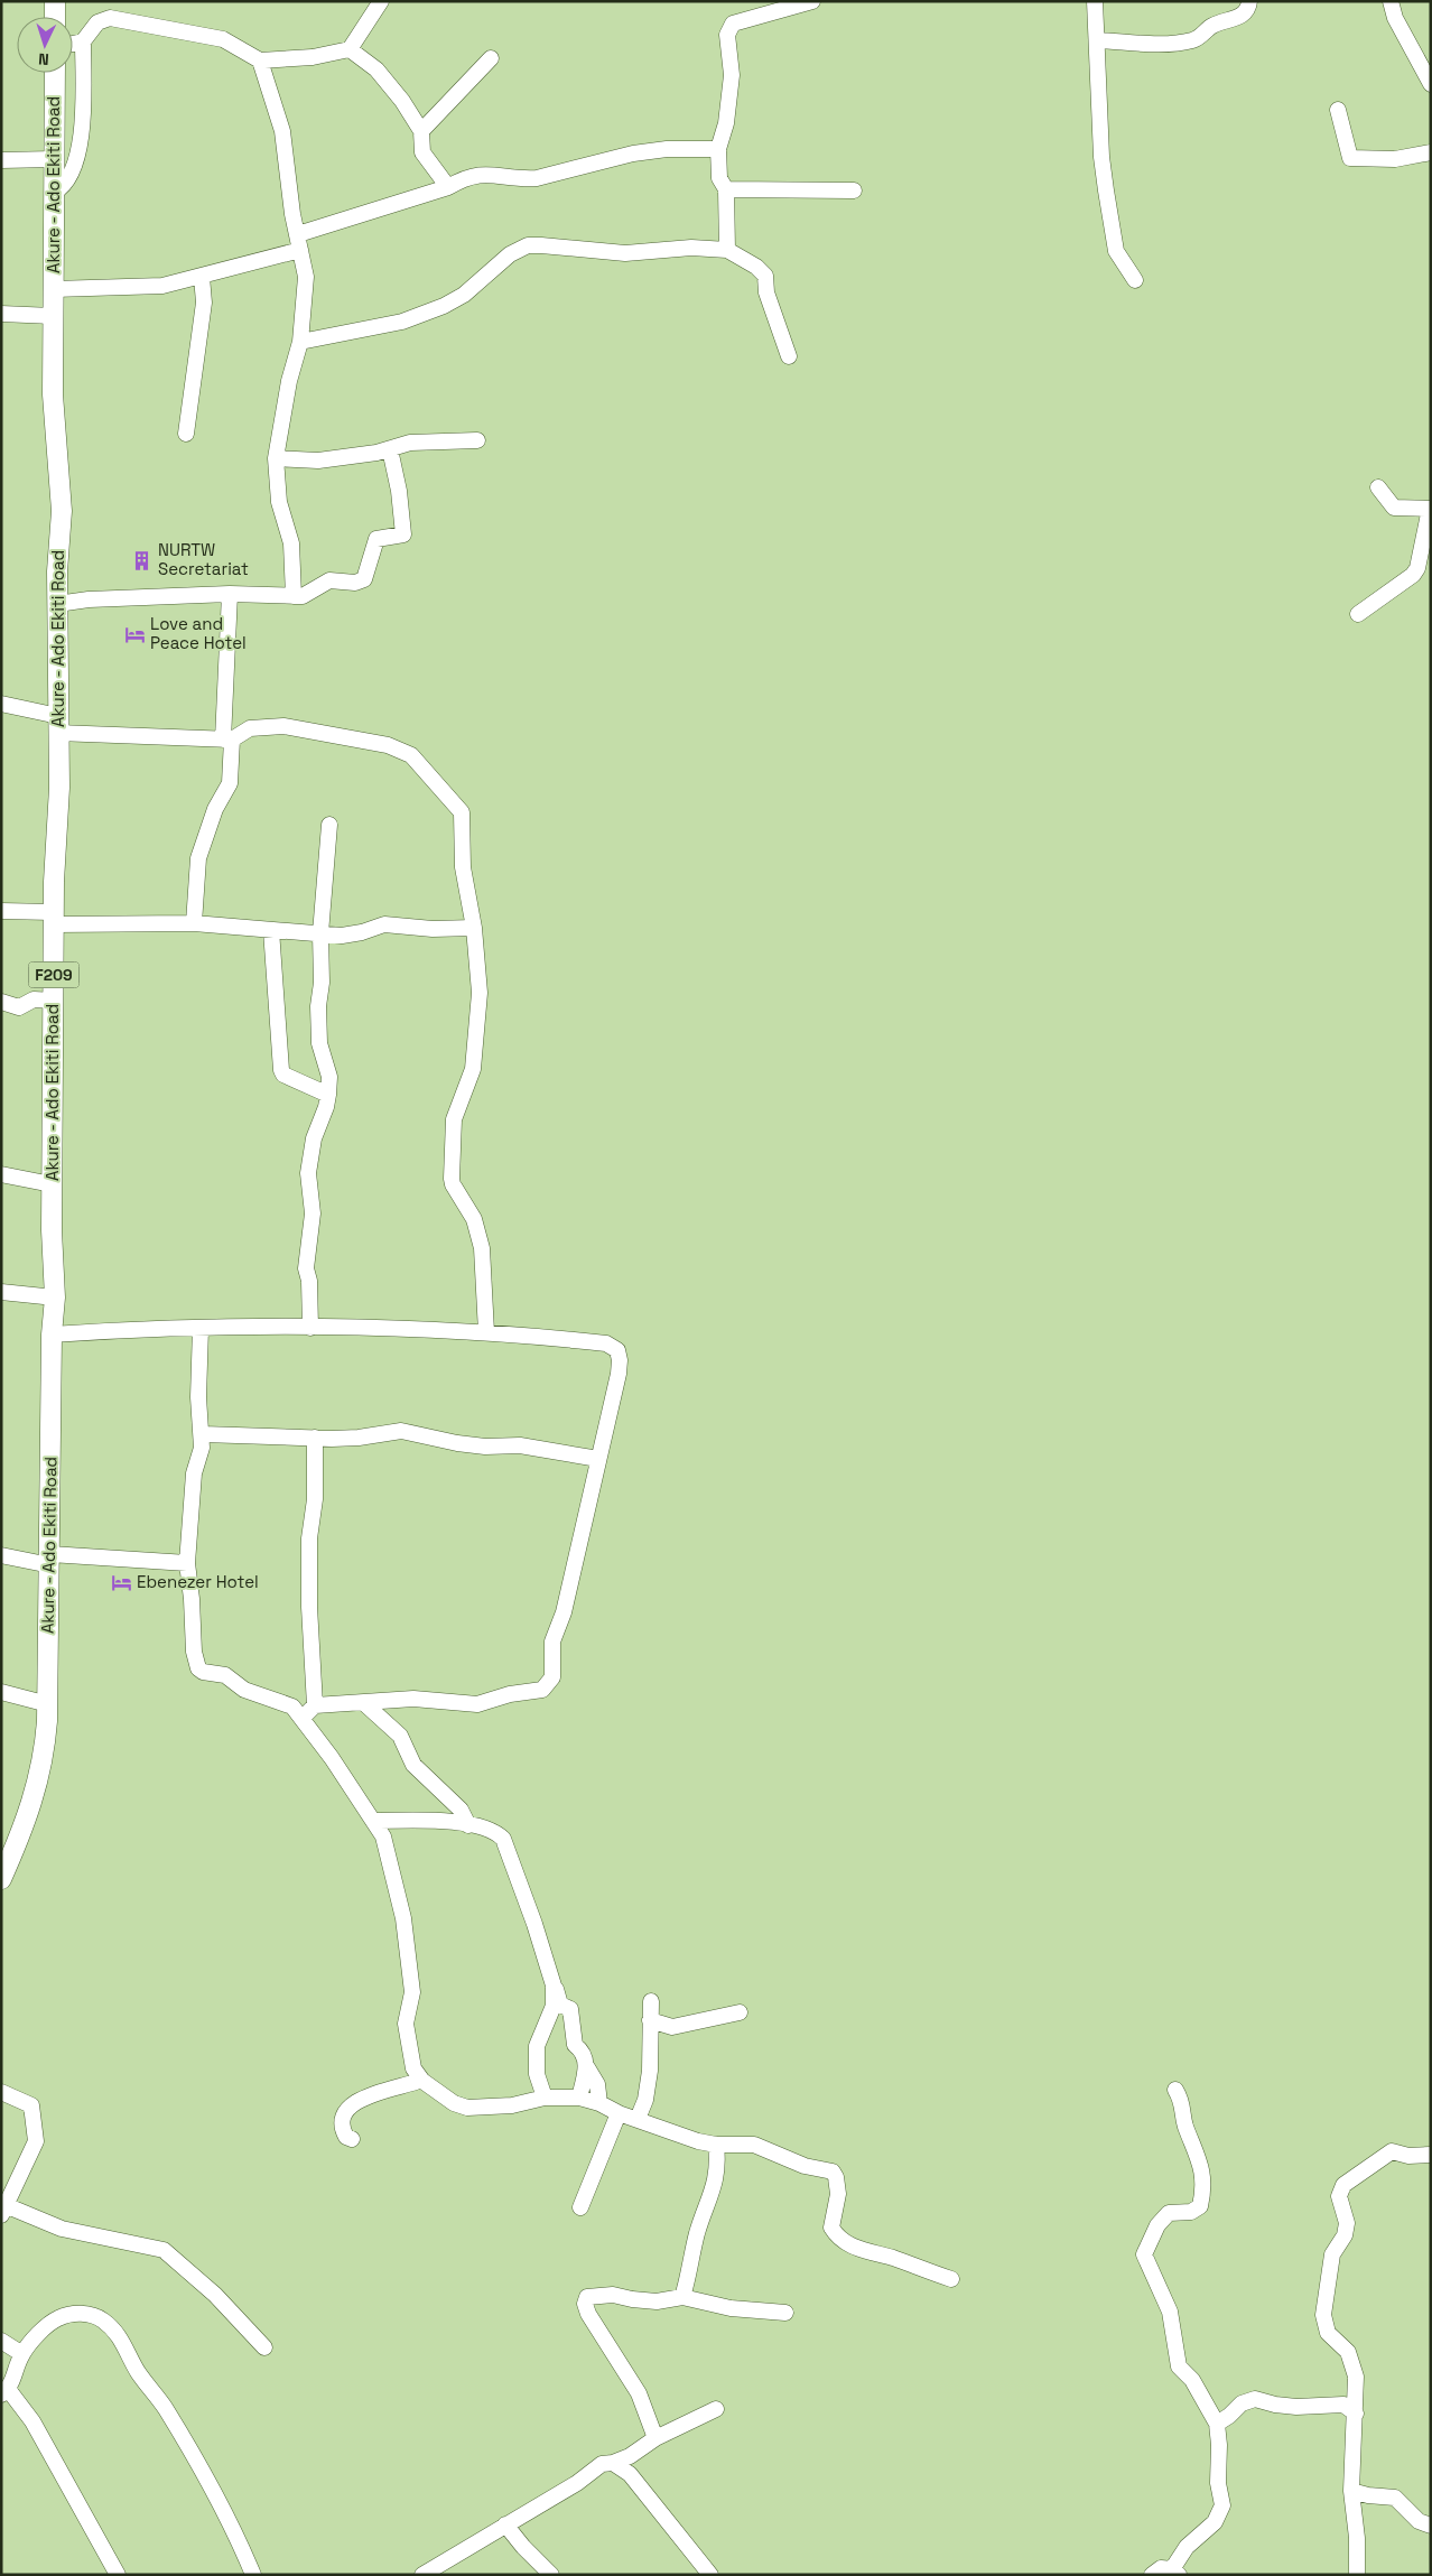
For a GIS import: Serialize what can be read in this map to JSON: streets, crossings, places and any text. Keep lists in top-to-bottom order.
{
  "streets": {
    "main road": ["Akure - Ado Ekiti Road", "F209"]
  },
  "places": {
    "building": ["NURTW Secretariat"],
    "hotel": ["Love and Peace Hotel", "Ebenezer Hotel"]
  },
  "north": "bottom"
}
